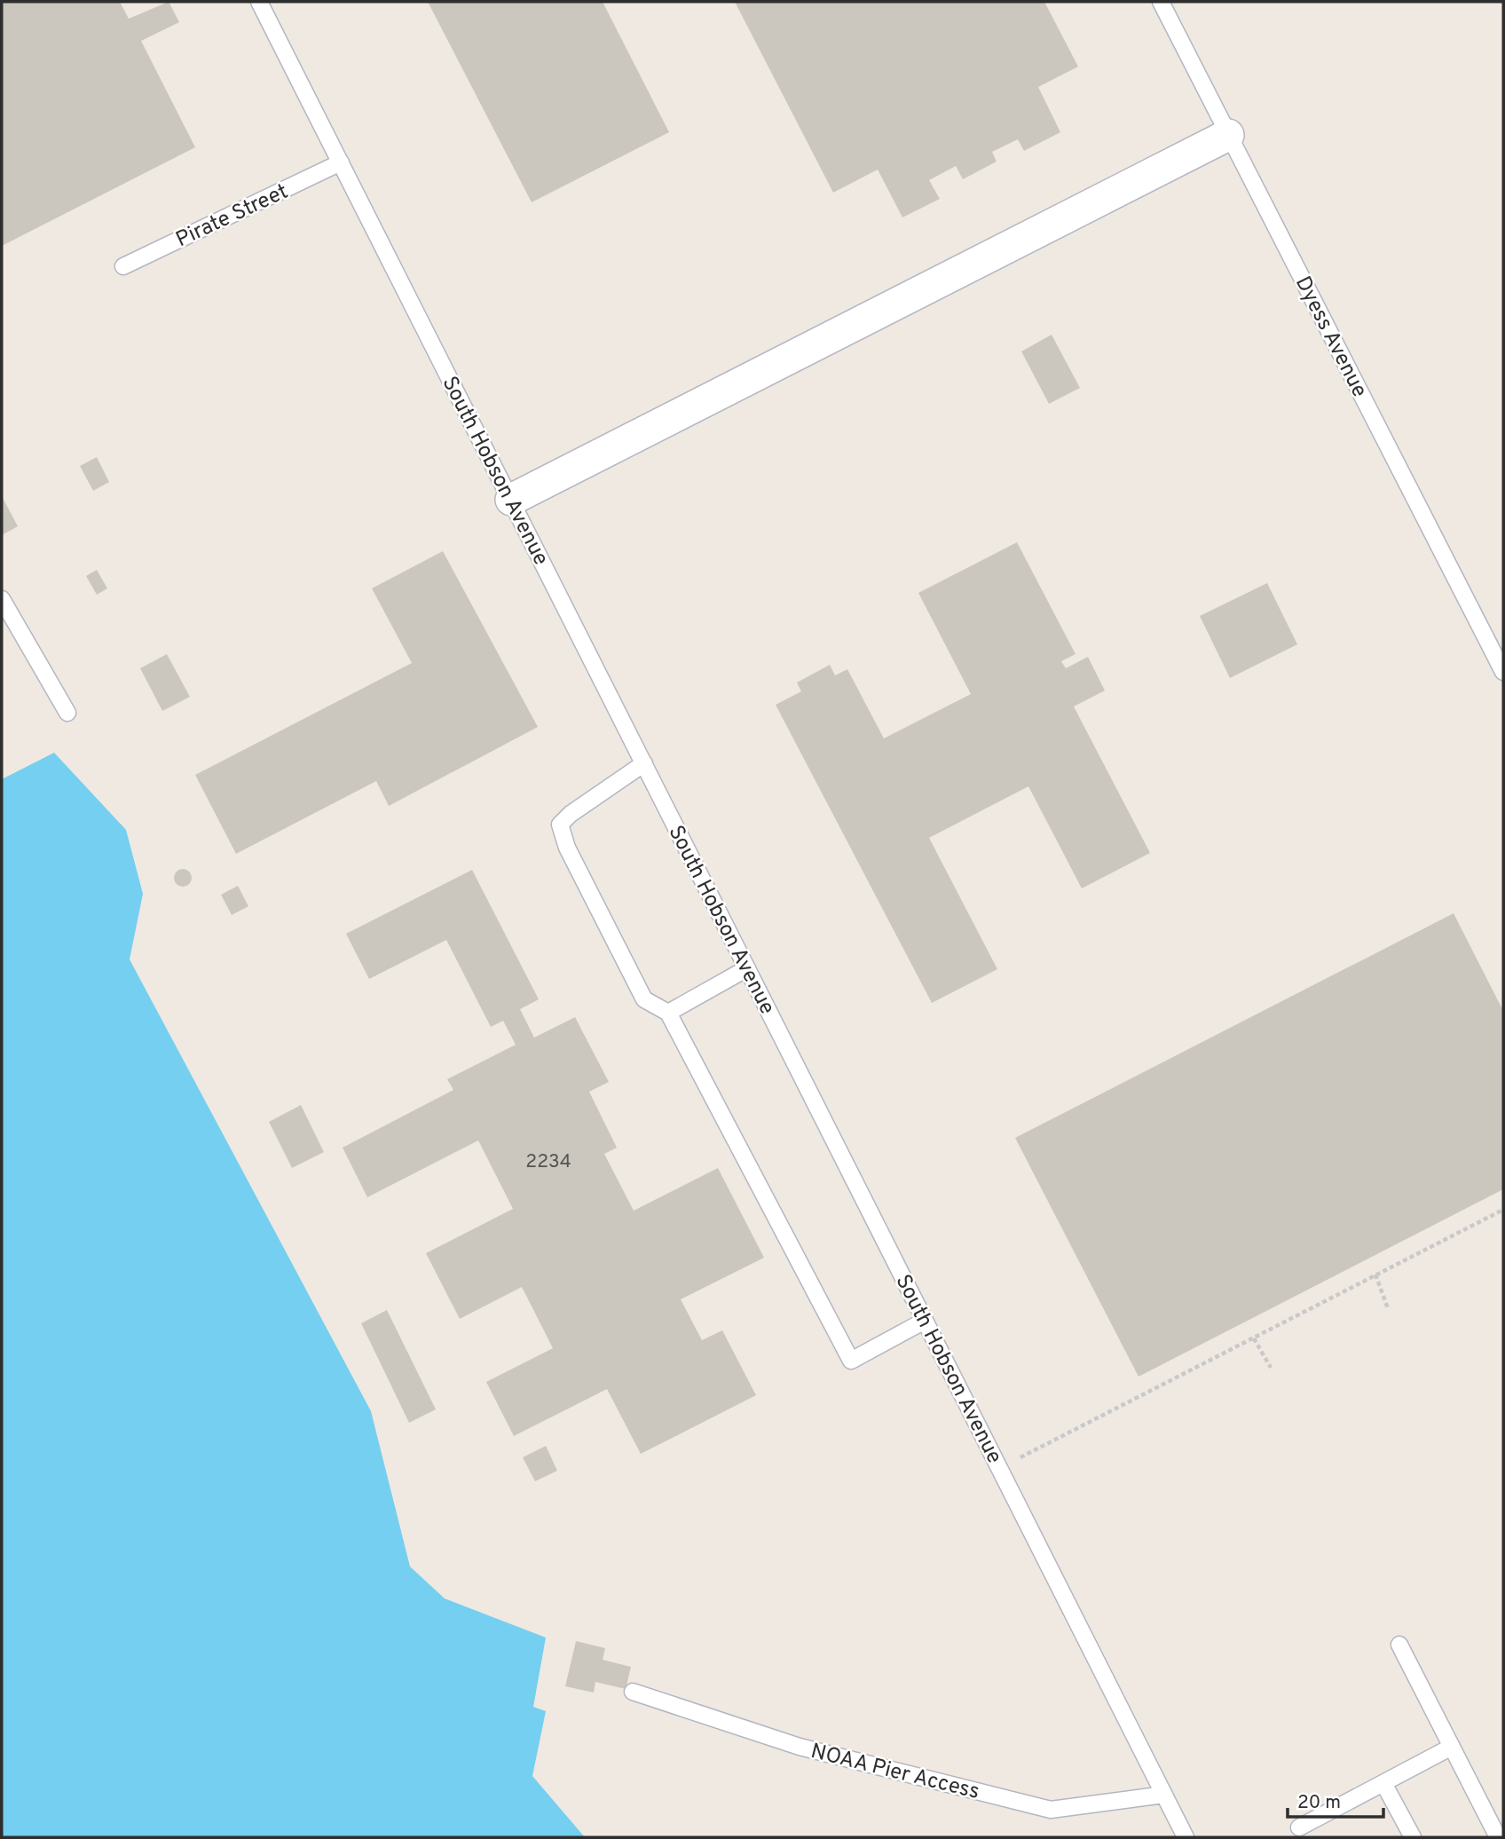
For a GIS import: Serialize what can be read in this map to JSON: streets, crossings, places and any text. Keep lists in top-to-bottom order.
{
  "streets": {
    "lane": [
      "Pirate Street",
      "Dyess Avenue",
      "South Hobson Avenue",
      "NOAA Pier Access"
    ]
  },
  "crossings": [
    ["Pirate Street", "South Hobson Avenue"],
    ["South Hobson Avenue", "NOAA Pier Access"]
  ],
  "house_numbers": ["2234"],
  "scale_bar": "20 m"
}
